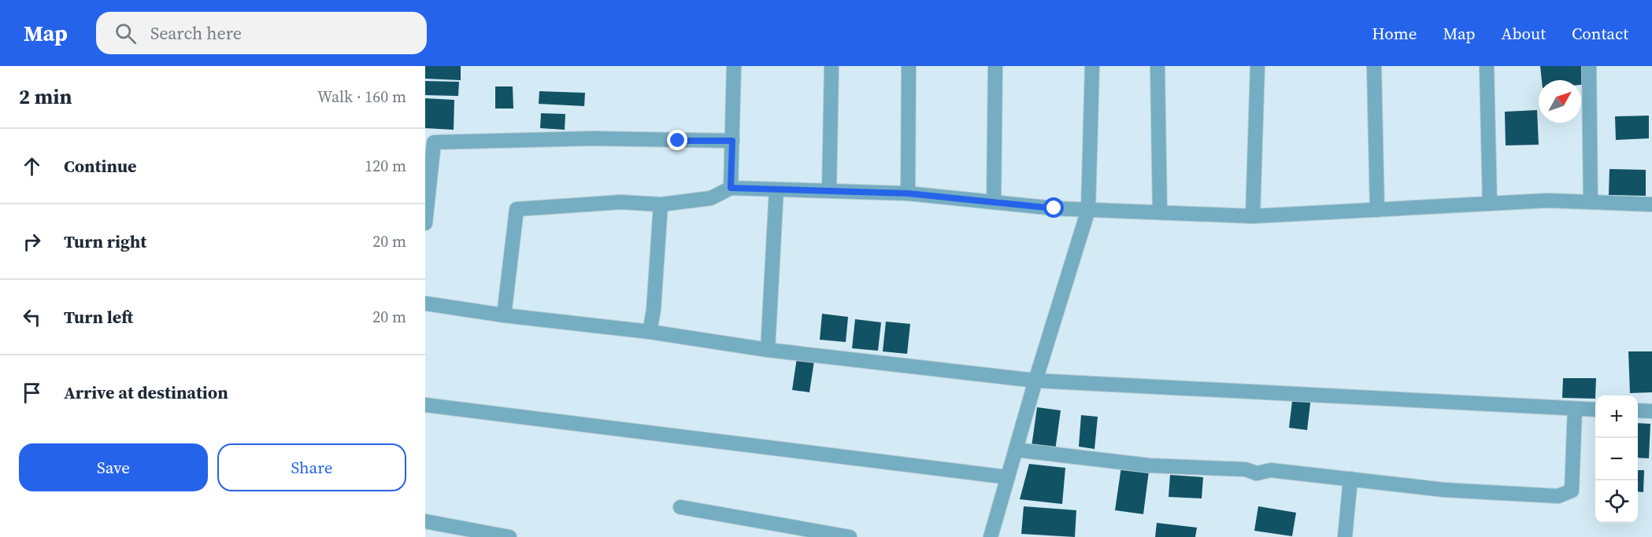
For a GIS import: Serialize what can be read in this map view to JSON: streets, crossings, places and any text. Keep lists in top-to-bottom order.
{
  "north": "top right",
  "page": {
    "header": "Map",
    "search": "Search here",
    "nav": [
      "Home",
      "Map",
      "About",
      "Contact"
    ],
    "heading": ["2 min", "Walk · 160 m"],
    "list": [
      ["Continue", "120 m"],
      ["Turn right", "20 m"],
      ["Turn left", "20 m"],
      "Arrive at destination"
    ],
    "map_buttons": ["+", "−"],
    "buttons": ["Save", "Share"]
  }
}
